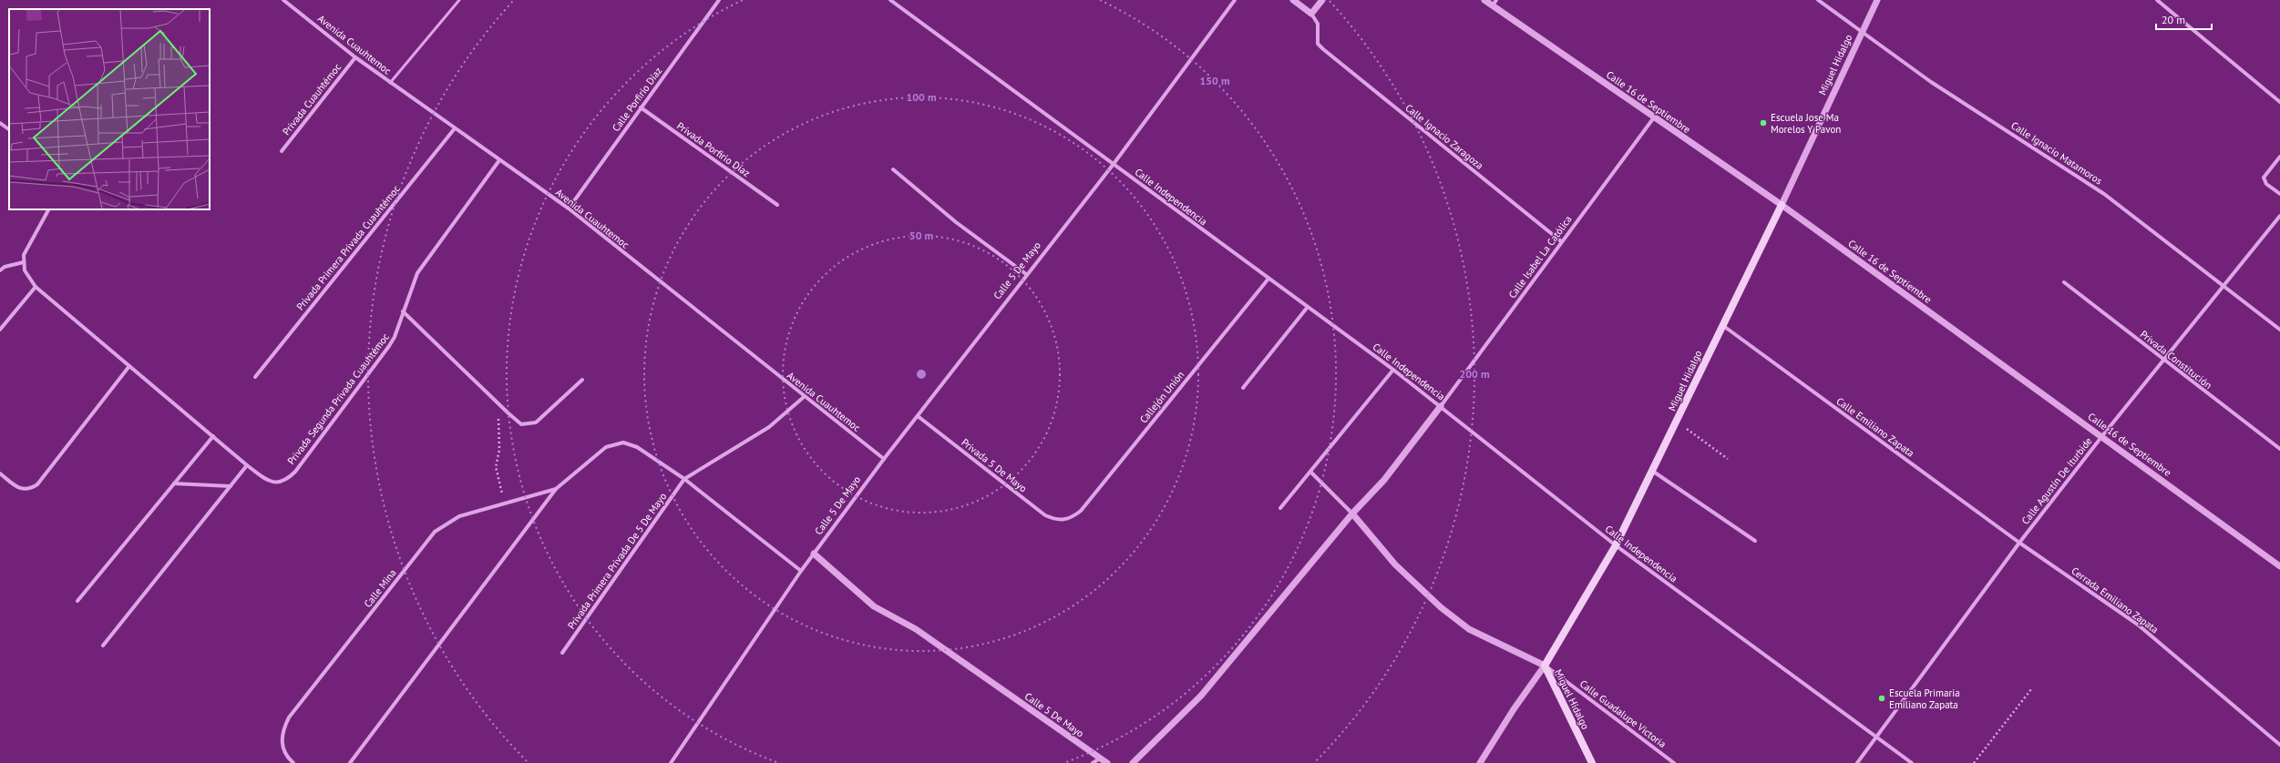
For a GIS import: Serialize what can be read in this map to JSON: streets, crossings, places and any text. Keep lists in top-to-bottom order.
{
  "streets": {
    "main road": ["Miguel Hidalgo"],
    "street": [
      "Avenida Cuauhtemoc",
      "Privada Cuauhtémoc",
      "Calle Porfirio Díaz",
      "Calle 16 de Septiembre",
      "Calle Ignacio Zaragoza",
      "Privada Porfirio Díaz",
      "Calle Ignacio Matamoros",
      "Calle Independencia",
      "Privada Primera Privada Cuauhtémoc",
      "Calle Isabel La Católica",
      "Calle 5 De Mayo",
      "Privada Constitución",
      "Callejón Unión",
      "Privada Segunda Privada Cuauhtémoc",
      "Calle Emiliano Zapata",
      "Privada 5 De Mayo",
      "Calle Agustín De Iturbide",
      "Privada Primera Privada De 5 De Mayo",
      "Calle Mina",
      "Cerrada Emiliano Zapata",
      "Calle Guadalupe Victoria"
    ]
  },
  "crossings": [
    ["Avenida Cuauhtemoc", "Privada Cuauhtémoc"],
    ["Avenida Cuauhtemoc", "Calle Porfirio Díaz"],
    ["Avenida Cuauhtemoc", "Privada Primera Privada Cuauhtémoc"],
    ["Avenida Cuauhtemoc", "Calle 5 De Mayo"],
    ["Avenida Cuauhtemoc", "Privada Segunda Privada Cuauhtémoc"],
    ["Miguel Hidalgo", "Calle 16 de Septiembre"],
    ["Miguel Hidalgo", "Calle Ignacio Matamoros"],
    ["Miguel Hidalgo", "Calle Independencia"],
    ["Miguel Hidalgo", "Calle Emiliano Zapata"],
    ["Miguel Hidalgo", "Calle Guadalupe Victoria"],
    ["Calle Porfirio Díaz", "Privada Porfirio Díaz"],
    ["Calle 16 de Septiembre", "Calle Isabel La Católica"],
    ["Calle 16 de Septiembre", "Calle Agustín De Iturbide"],
    ["Calle Ignacio Zaragoza", "Calle Isabel La Católica"],
    ["Calle Ignacio Matamoros", "Calle Agustín De Iturbide"],
    ["Calle Independencia", "Calle Isabel La Católica"],
    ["Calle Independencia", "Calle 5 De Mayo"],
    ["Calle Independencia", "Callejón Unión"],
    ["Calle Independencia", "Calle Agustín De Iturbide"],
    ["Calle 5 De Mayo", "Privada 5 De Mayo"],
    ["Privada Constitución", "Calle Agustín De Iturbide"],
    ["Callejón Unión", "Privada 5 De Mayo"],
    ["Calle Emiliano Zapata", "Calle Agustín De Iturbide"],
    ["Calle Emiliano Zapata", "Cerrada Emiliano Zapata"],
    ["Calle Agustín De Iturbide", "Cerrada Emiliano Zapata"],
    ["Privada Primera Privada De 5 De Mayo", "Calle Mina"]
  ],
  "places": ["Escuela Jose Ma Morelos Y Pavon", "Escuela Primaria Emiliano Zapata"],
  "scale_bar": "20 m",
  "rings": [
    "150 m",
    "100 m",
    "50 m",
    "200 m"
  ]
}
